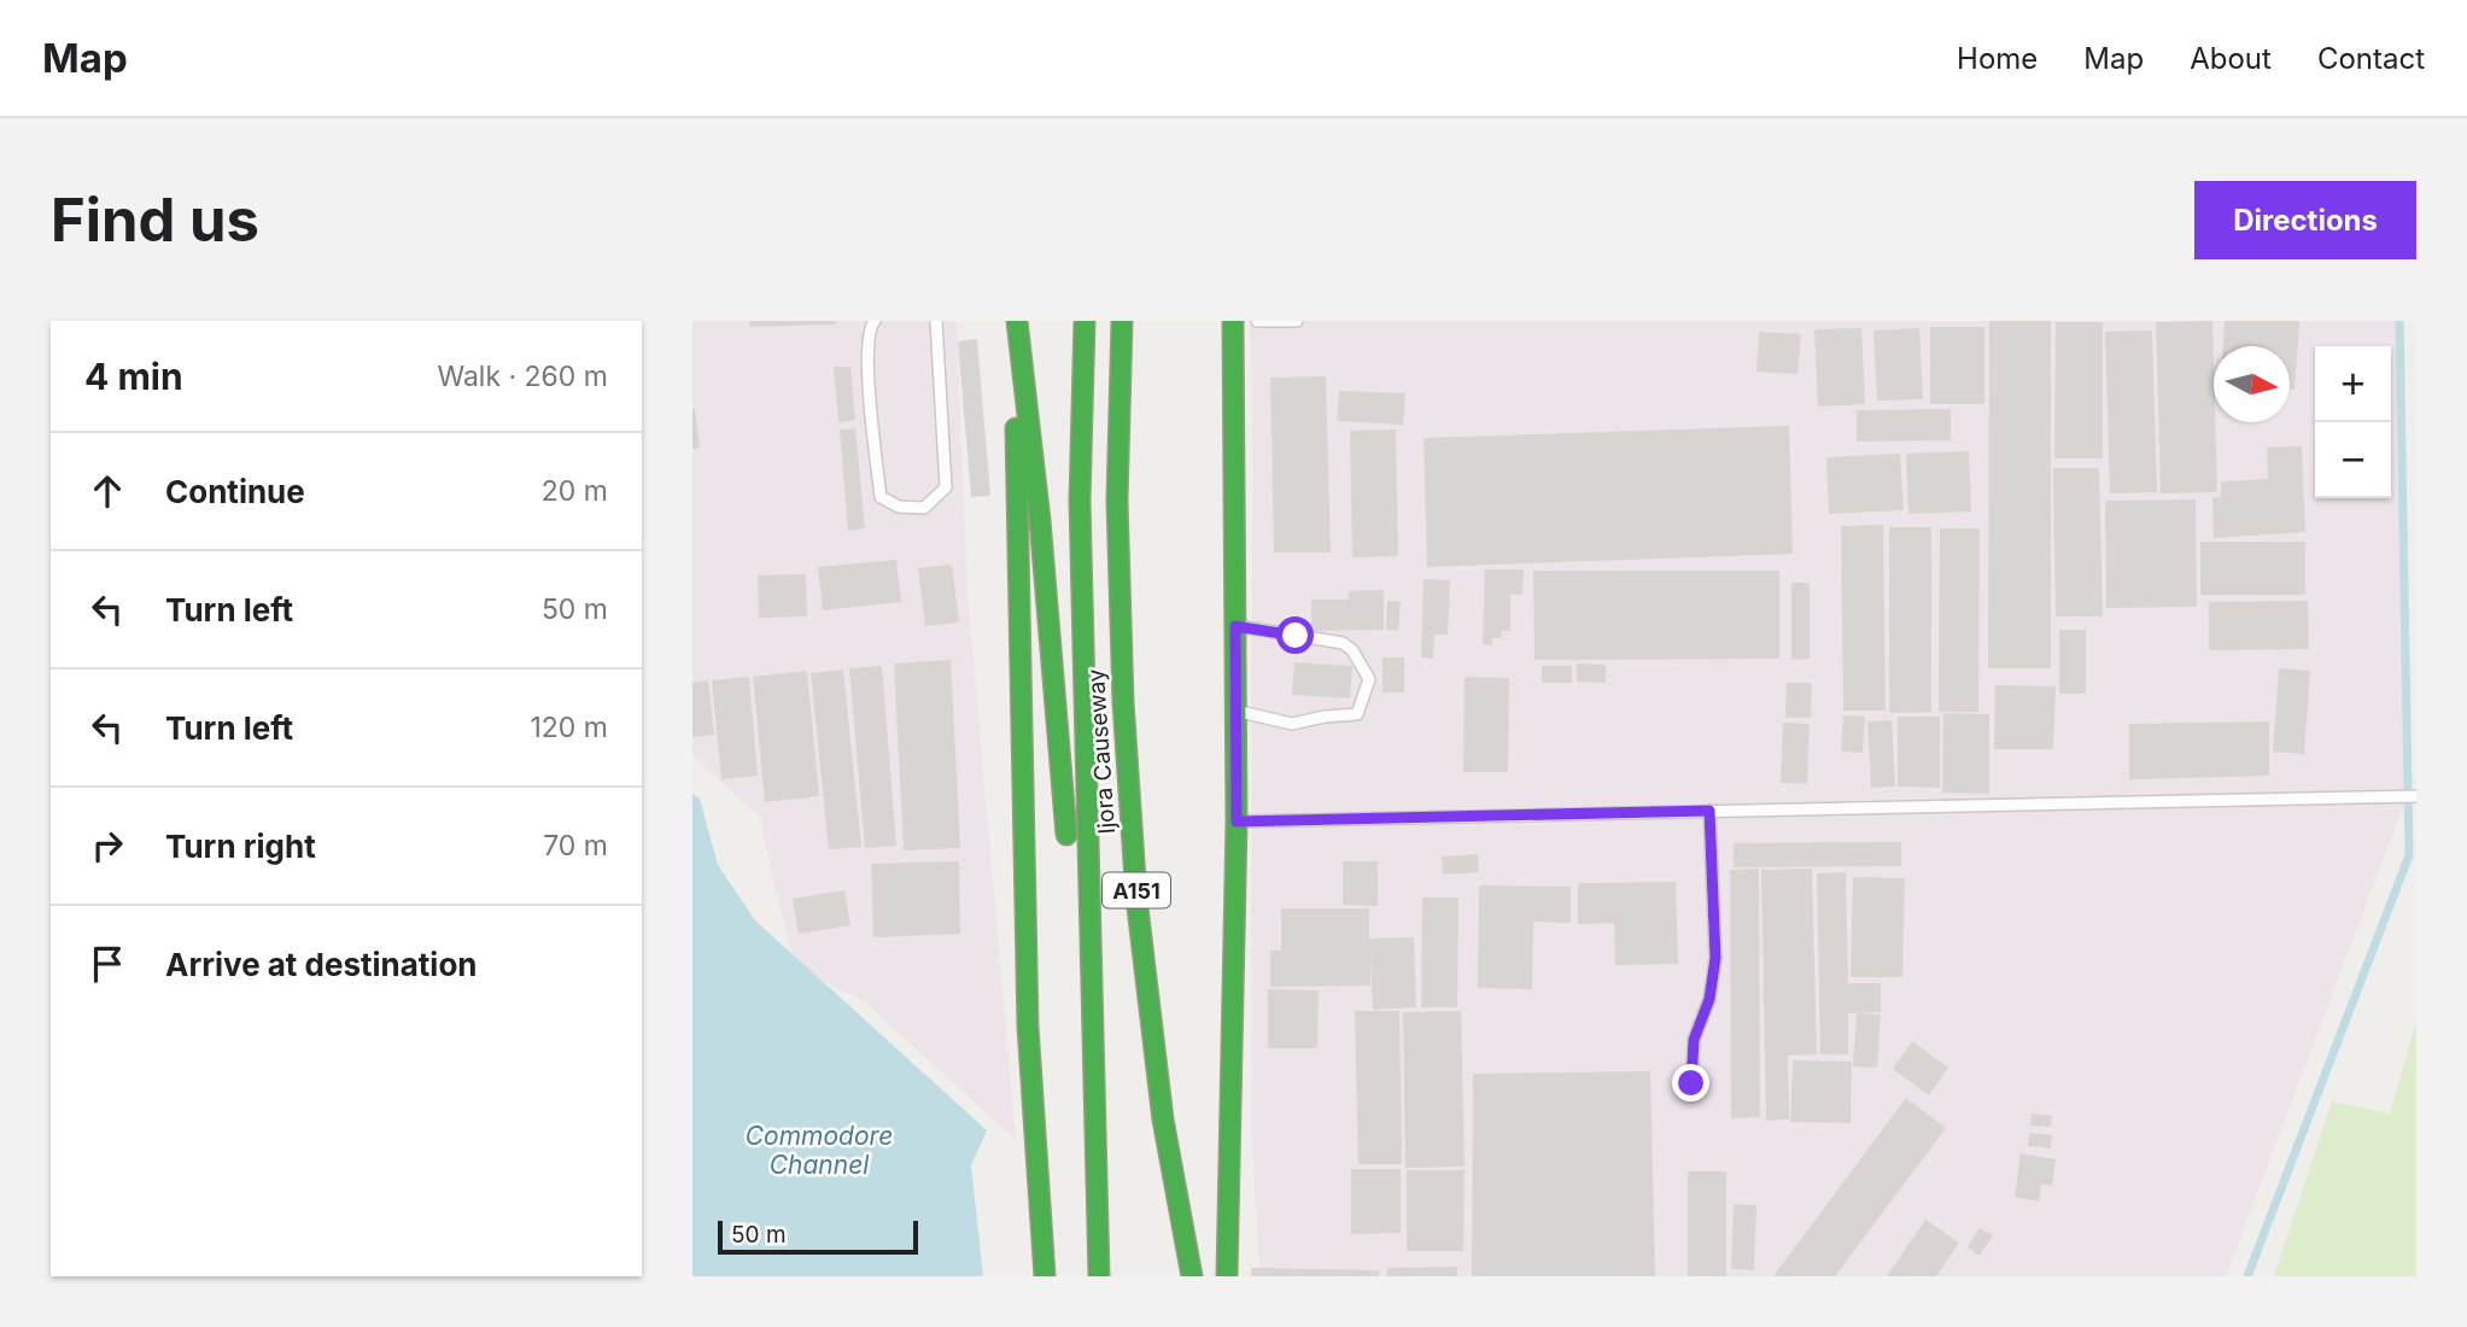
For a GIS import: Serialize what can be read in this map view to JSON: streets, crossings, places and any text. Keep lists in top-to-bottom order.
{
  "streets": {
    "main road": ["Ijora Causeway", "A151"]
  },
  "water": ["Commodore Channel"],
  "scale_bar": "50 m",
  "north": "right",
  "page": {
    "header": "Map",
    "nav": [
      "Home",
      "Map",
      "About",
      "Contact"
    ],
    "buttons": "Directions",
    "title": "Find us",
    "heading": ["4 min", "Walk · 260 m"],
    "map_buttons": ["+", "−"],
    "list": [
      ["Continue", "20 m"],
      ["Turn left", "50 m"],
      ["Turn left", "120 m"],
      ["Turn right", "70 m"],
      "Arrive at destination"
    ],
    "scale": "50 m"
  }
}
